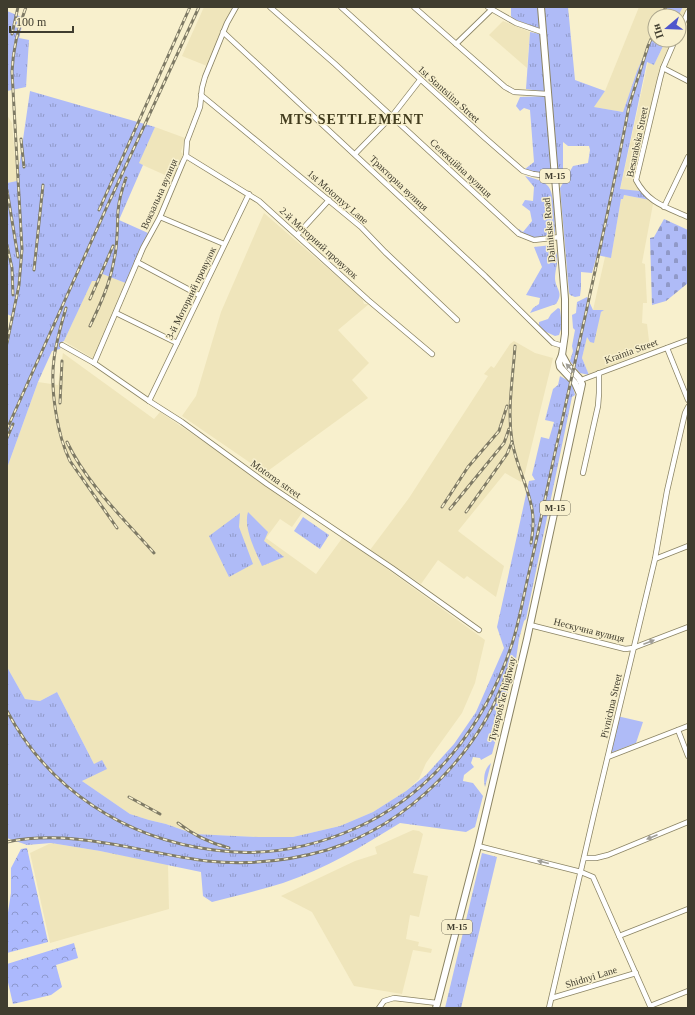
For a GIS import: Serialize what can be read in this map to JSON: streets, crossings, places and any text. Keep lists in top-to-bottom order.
{
  "streets": {
    "main road": ["М-15", "Dalinitske Road", "Tyraspols'ke highway"],
    "street": [
      "1st Stantsiina Street",
      "Besarabska Street",
      "Селекційна вулиця",
      "Тракторна вулиця",
      "Вокзальна вулиця",
      "1st Motornyy Lane",
      "2-й Моторний провулок",
      "3-й Моторний провулок",
      "Krainia Street",
      "Motorna street",
      "Нескучна вулиця",
      "Pivnichna Street",
      "Shidnyi Lane"
    ]
  },
  "crossings": [
    ["1st Stantsiina Street", "Dalinitske Road"],
    ["Селекційна вулиця", "Dalinitske Road"],
    ["Тракторна вулиця", "Вокзальна вулиця"],
    ["Тракторна вулиця", "Dalinitske Road"],
    ["Вокзальна вулиця", "1st Motornyy Lane"],
    ["Вокзальна вулиця", "2-й Моторний провулок"],
    ["Вокзальна вулиця", "Motorna street"],
    ["Dalinitske Road", "Krainia Street"],
    ["Dalinitske Road", "Tyraspols'ke highway"],
    ["2-й Моторний провулок", "3-й Моторний провулок"],
    ["3-й Моторний провулок", "Motorna street"],
    ["Krainia Street", "Tyraspols'ke highway"],
    ["Нескучна вулиця", "Tyraspols'ke highway"],
    ["Нескучна вулиця", "Pivnichna Street"],
    ["Pivnichna Street", "Shidnyi Lane"]
  ],
  "one_way": ["Нескучна вулиця"],
  "districts": ["MTS SETTLEMENT"],
  "scale_bar": "100 m",
  "north": "left"
}
